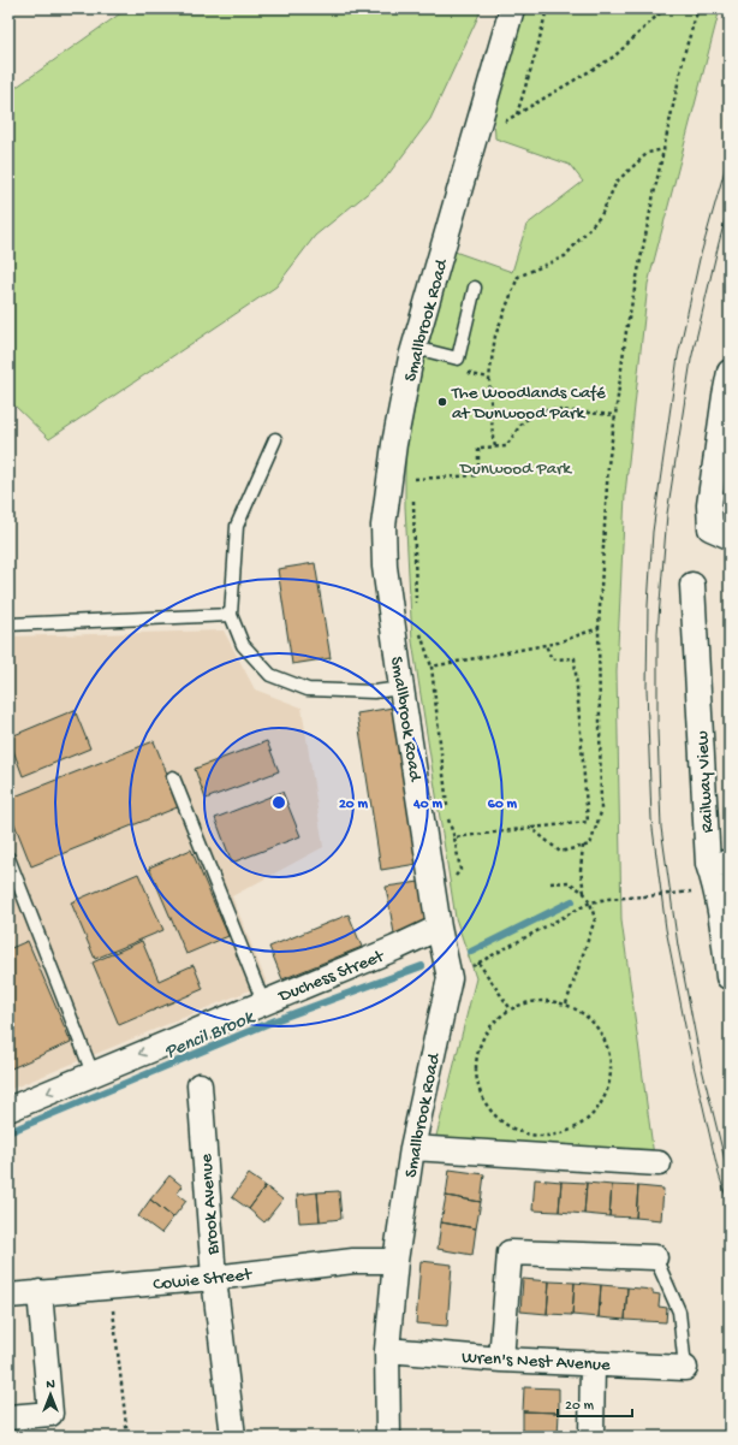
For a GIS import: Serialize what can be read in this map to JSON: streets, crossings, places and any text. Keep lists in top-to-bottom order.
{
  "streets": {
    "street": [
      "Smallbrook Road",
      "Railway View",
      "Duchess Street",
      "Brook Avenue",
      "Cowie Street",
      "Wren's Nest Avenue"
    ]
  },
  "crossings": [
    ["Smallbrook Road", "Duchess Street"],
    ["Smallbrook Road", "Cowie Street"],
    ["Smallbrook Road", "Wren's Nest Avenue"],
    ["Brook Avenue", "Cowie Street"]
  ],
  "one_way": ["Duchess Street"],
  "water": ["Pencil Brook"],
  "parks": ["Dunwood Park"],
  "places": ["The Woodlands Café at Dunwood Park"],
  "scale_bar": "20 m",
  "north": "top",
  "rings": ["20 m", "40 m", "60 m"]
}
